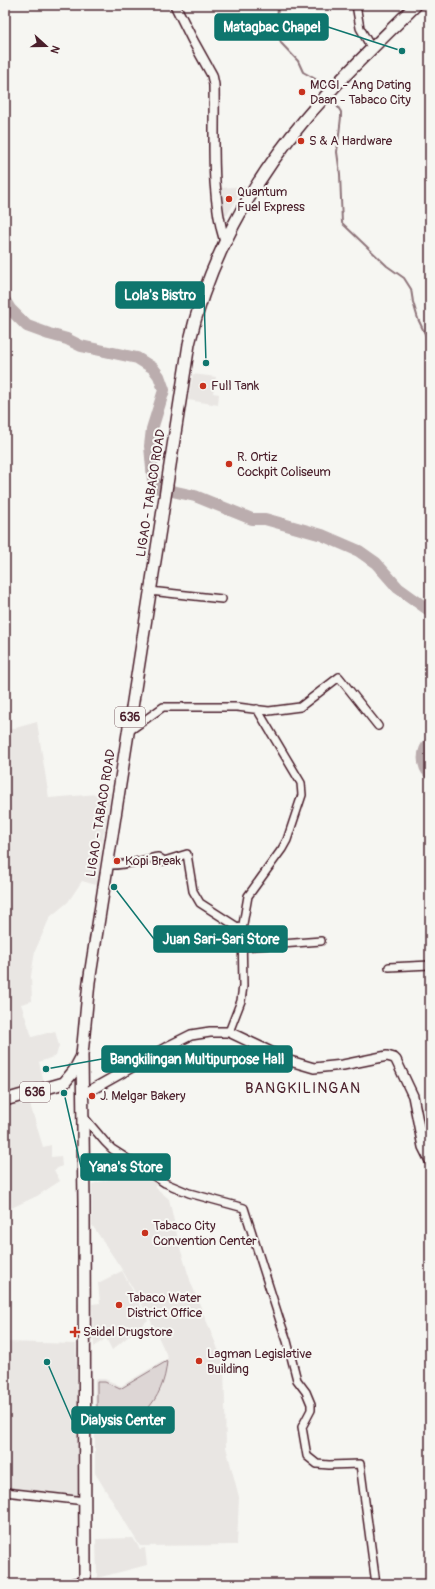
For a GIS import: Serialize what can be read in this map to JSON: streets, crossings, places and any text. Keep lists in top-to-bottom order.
{
  "streets": {
    "main road": ["LIGAO - TABACO ROAD", "636"]
  },
  "crossings": [
    ["LIGAO - TABACO ROAD", "636"]
  ],
  "districts": ["BANGKILINGAN"],
  "places": {
    "other": [
      "Matagbac Chapel",
      "MCGI - Ang Dating Daan - Tabaco City",
      "S & A Hardware",
      "Quantum Fuel Express",
      "Lola's Bistro",
      "Full Tank",
      "R. Ortiz Cockpit Coliseum",
      "Kopi Break",
      "Juan Sari-Sari Store",
      "Bangkilingan Multipurpose Hall",
      "Yana's Store",
      "J. Melgar Bakery",
      "Tabaco City Convention Center",
      "Tabaco Water District Office",
      "Lagman Legislative Building",
      "Dialysis Center"
    ],
    "health": ["Saidel Drugstore"]
  },
  "north": "right"
}
